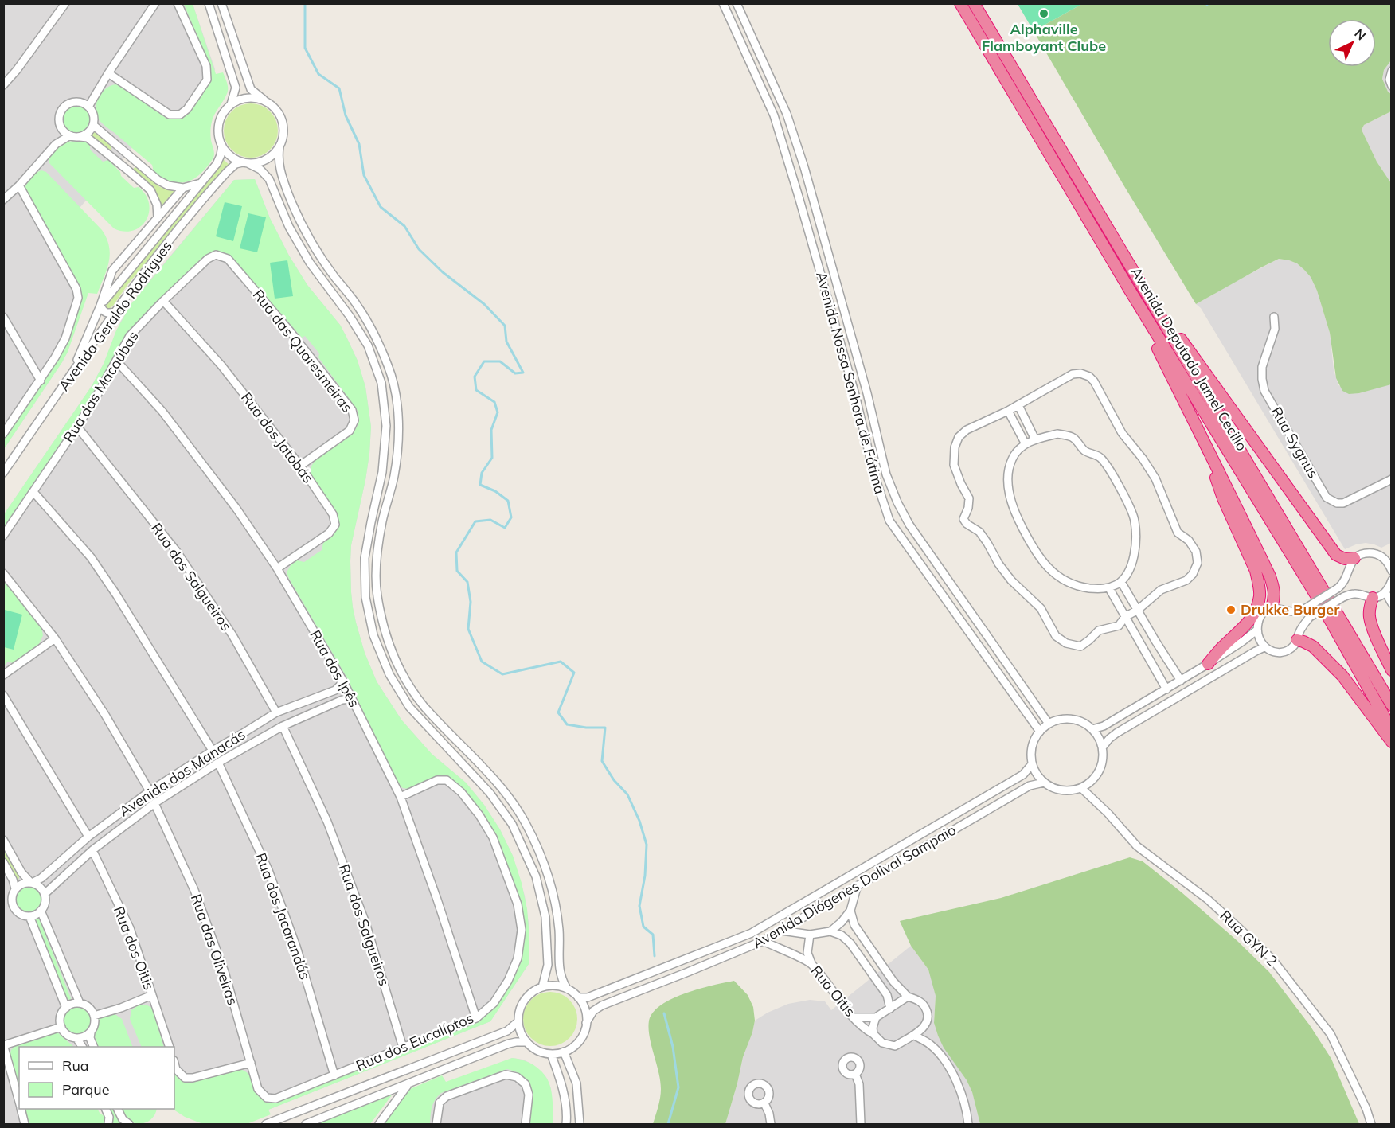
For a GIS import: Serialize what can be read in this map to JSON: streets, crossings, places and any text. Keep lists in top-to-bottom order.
{
  "streets": {
    "highway": ["Avenida Deputado Jamel Cecilio"],
    "street": [
      "Avenida Geraldo Rodrigues",
      "Rua das Quaresmeiras",
      "Avenida Nossa Senhora de Fátima",
      "Rua das Macaúbas",
      "Rua dos Jatobás",
      "Rua Sygnus",
      "Rua dos Salgueiros",
      "Rua dos Ipês",
      "Avenida dos Manacás",
      "Avenida Diógenes Dolival Sampaio",
      "Rua dos Jacarandás",
      "Rua GYN 2",
      "Rua dos Oitis",
      "Rua das Oliveiras",
      "Rua Oitis",
      "Rua dos Eucalíptos"
    ]
  },
  "crossings": [
    ["Rua das Quaresmeiras", "Rua das Macaúbas"],
    ["Rua das Quaresmeiras", "Rua dos Jatobás"],
    ["Avenida Nossa Senhora de Fátima", "Avenida Diógenes Dolival Sampaio"],
    ["Avenida Nossa Senhora de Fátima", "Rua GYN 2"],
    ["Rua das Macaúbas", "Rua dos Jatobás"],
    ["Rua das Macaúbas", "Rua dos Salgueiros"],
    ["Rua das Macaúbas", "Rua dos Ipês"],
    ["Rua dos Jatobás", "Rua dos Ipês"],
    ["Rua dos Salgueiros", "Avenida dos Manacás"],
    ["Rua dos Salgueiros", "Rua dos Eucalíptos"],
    ["Rua dos Ipês", "Avenida dos Manacás"],
    ["Rua dos Ipês", "Rua dos Eucalíptos"],
    ["Avenida dos Manacás", "Rua dos Jacarandás"],
    ["Avenida dos Manacás", "Rua dos Oitis"],
    ["Avenida dos Manacás", "Rua das Oliveiras"],
    ["Avenida Diógenes Dolival Sampaio", "Rua GYN 2"],
    ["Avenida Diógenes Dolival Sampaio", "Rua Oitis"],
    ["Rua dos Jacarandás", "Rua dos Eucalíptos"],
    ["Rua das Oliveiras", "Rua dos Eucalíptos"]
  ],
  "places": ["Alphaville Flamboyant Clube", "Drukke Burger"],
  "legend": ["Rua", "Parque"],
  "north": "top right"
}
